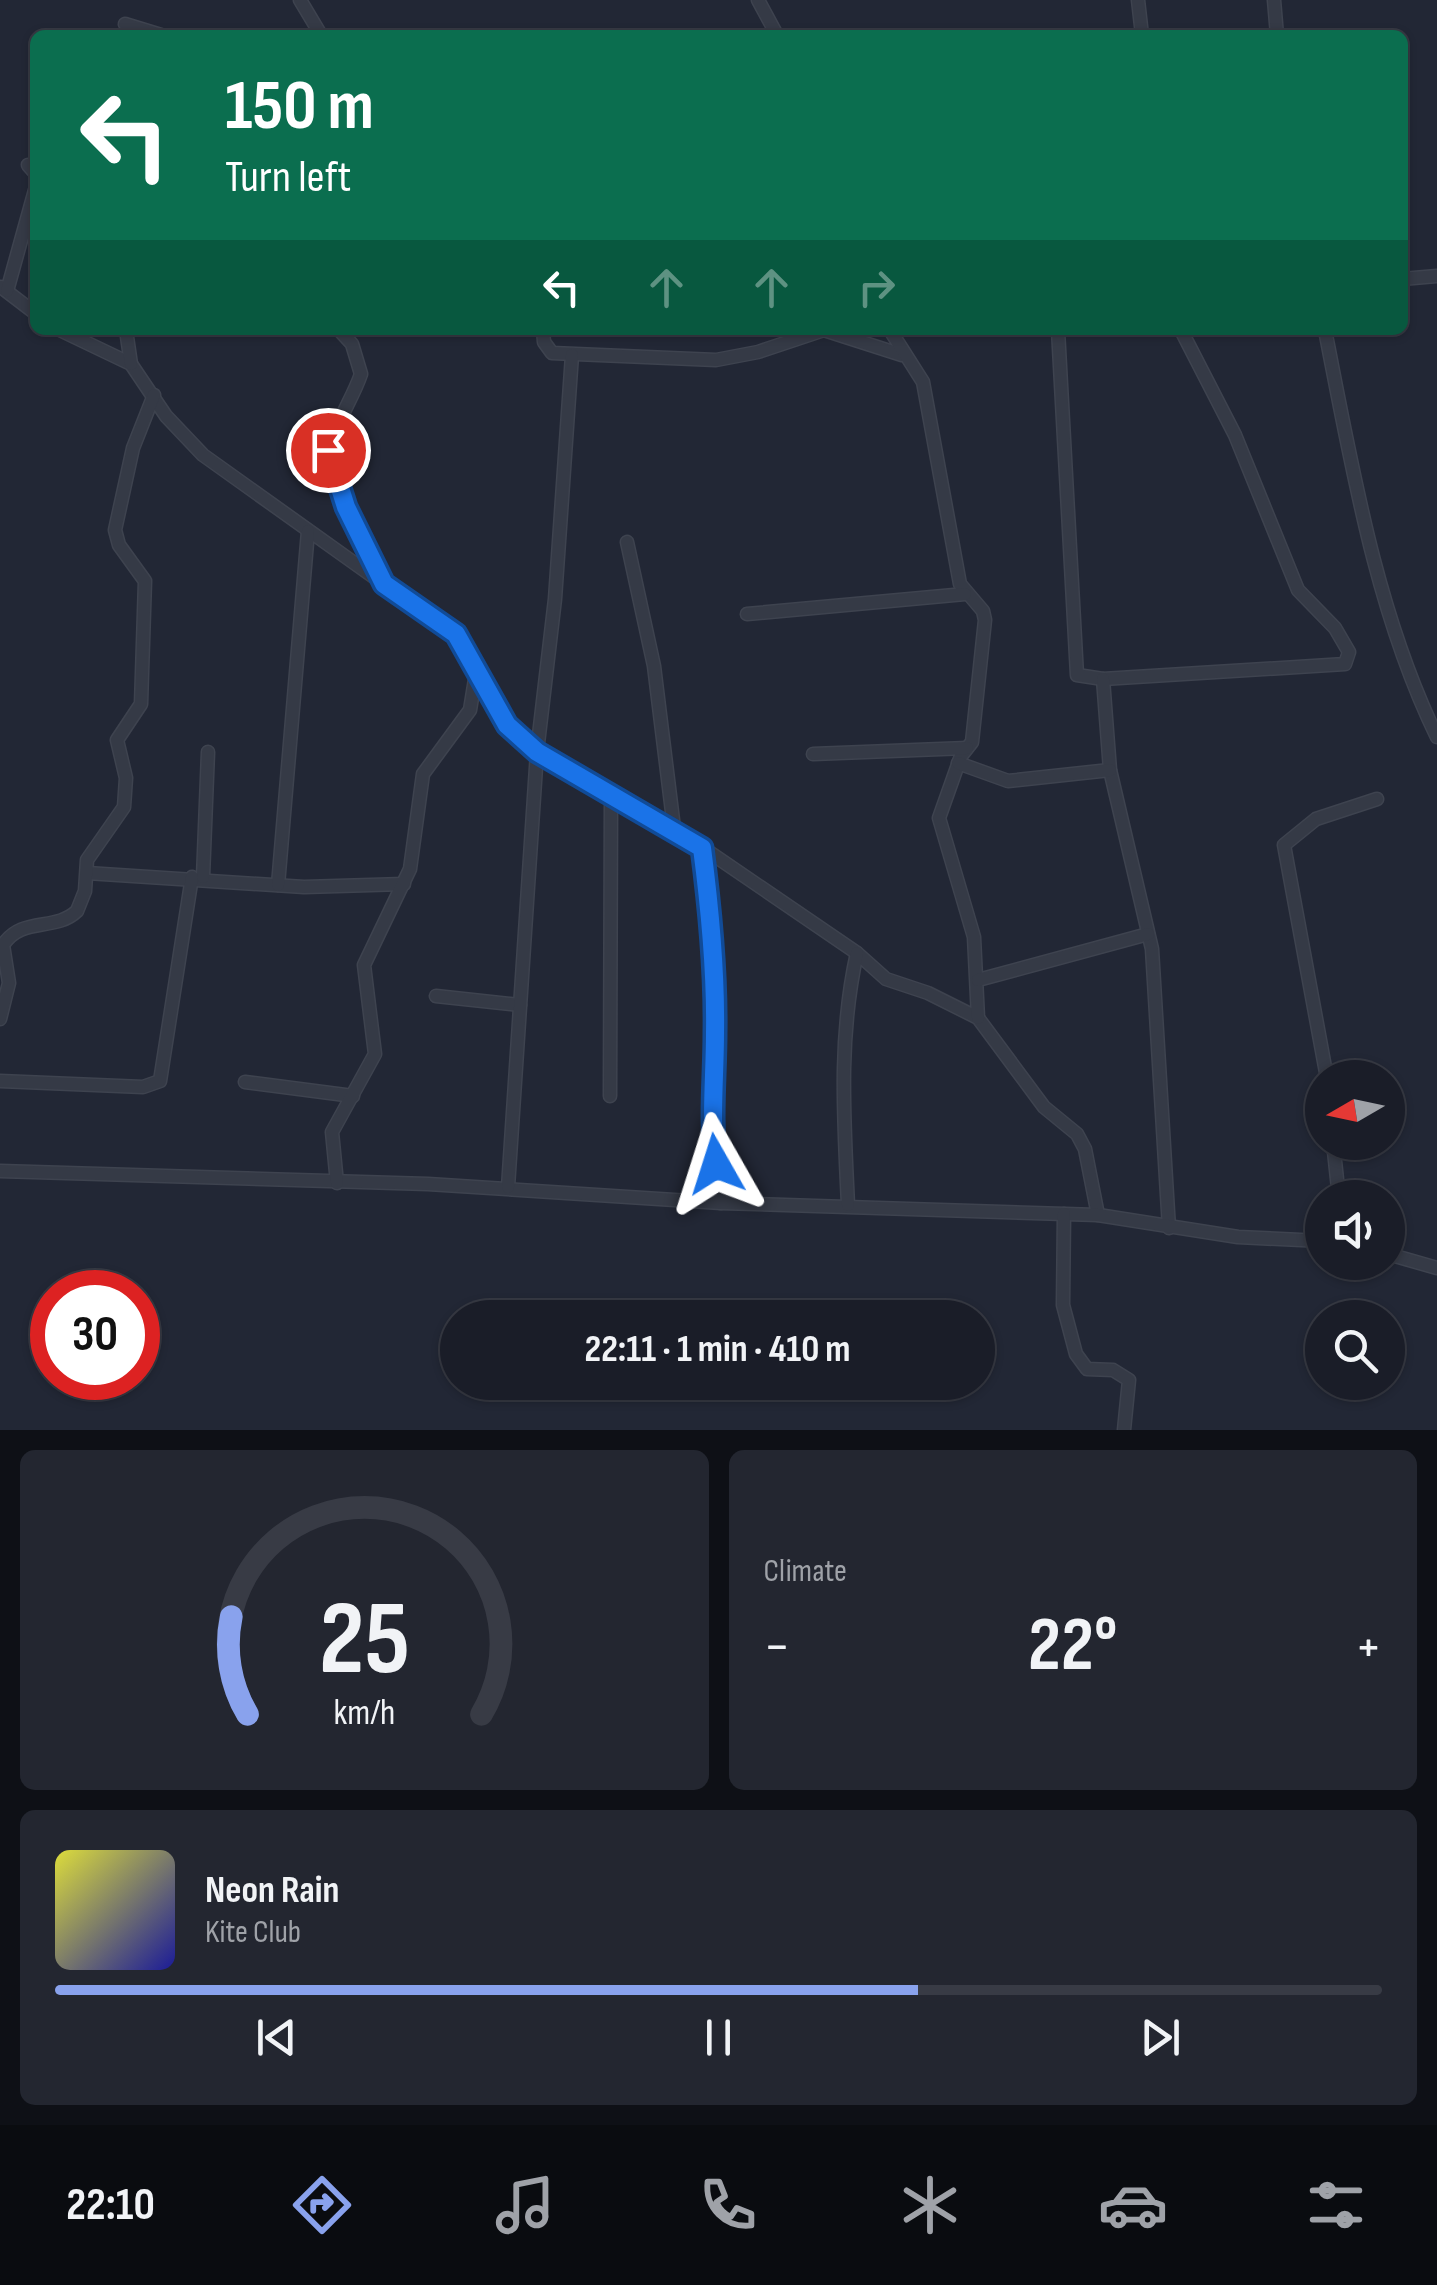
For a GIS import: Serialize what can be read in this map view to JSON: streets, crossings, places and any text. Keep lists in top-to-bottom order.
{
  "north": "left",
  "page": {
    "turn": ["150 m", "Turn left"],
    "limit": "30",
    "trip": "22:11 · 1 min · 410 m",
    "tile": "Climate",
    "heat": ["−", "22°", "+"],
    "song": ["Neon Rain", "Kite Club"],
    "tabs": "22:10",
    "gauge": ["25", "km/h"]
  }
}
